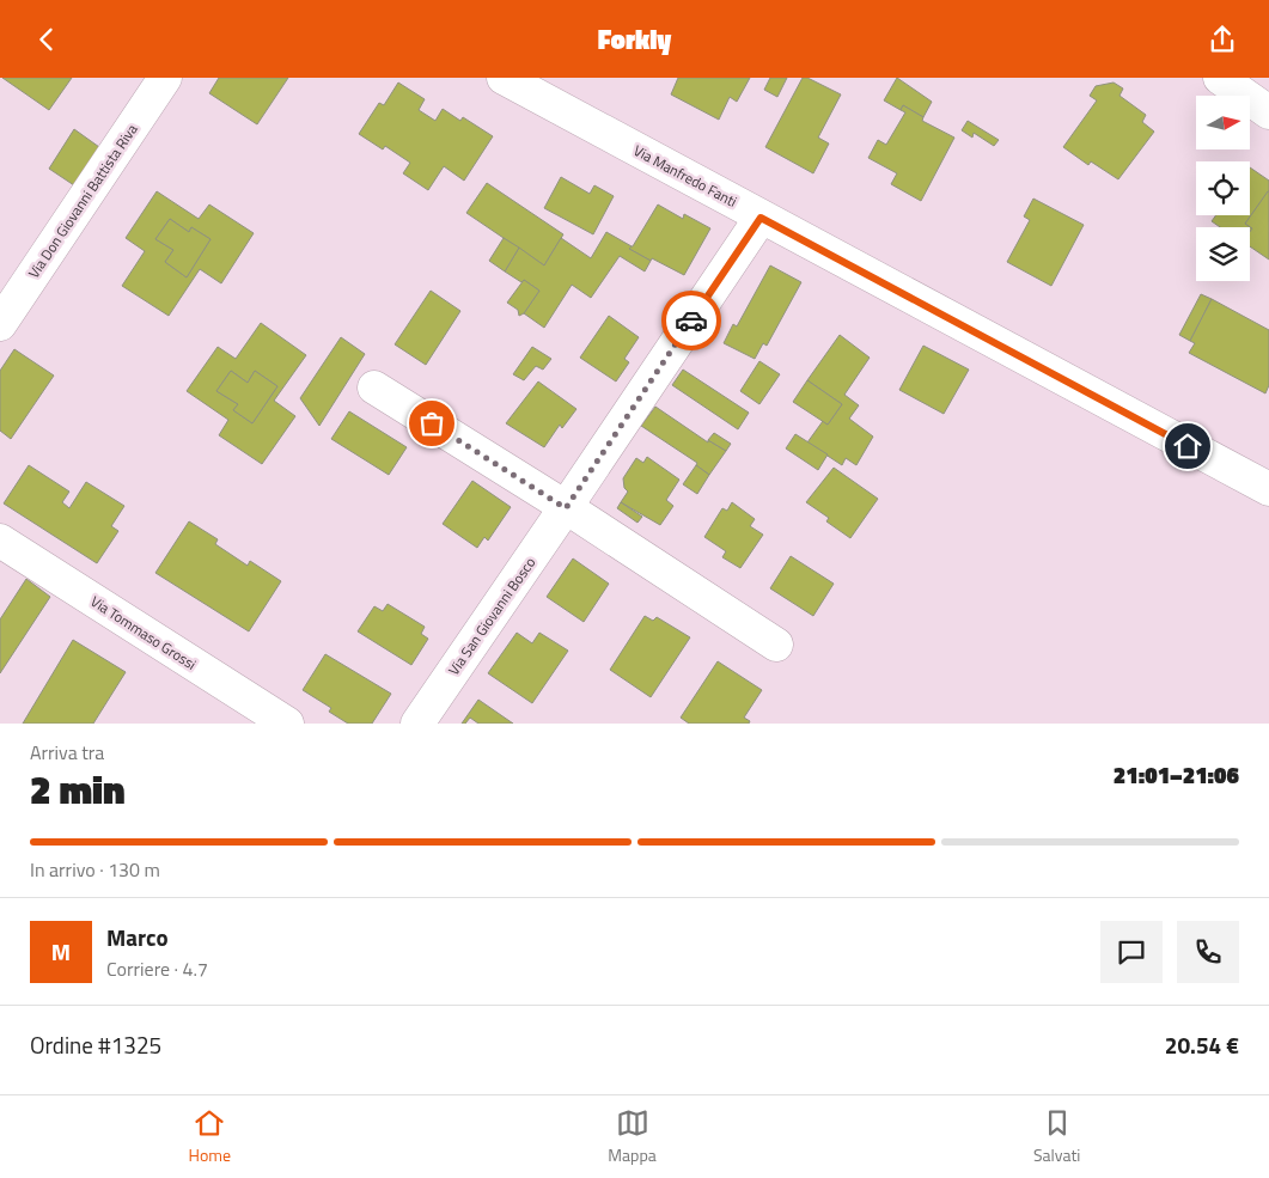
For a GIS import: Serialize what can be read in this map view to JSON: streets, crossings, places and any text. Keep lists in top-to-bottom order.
{
  "streets": {
    "street": [
      "Via Manfredo Fanti",
      "Via Don Giovanni Battista Riva",
      "Via San Giovanni Bosco",
      "Via Tommaso Grossi"
    ]
  },
  "crossings": [
    ["Via Manfredo Fanti", "Via San Giovanni Bosco"]
  ],
  "north": "right",
  "page": {
    "header": "Forkly",
    "heading": ["2 min", "Arriva tra", "21:01–21:06"],
    "panel": [
      "Marco",
      "Corriere · 4.7",
      "Ordine #1325",
      "20.54 €"
    ],
    "bar": "In arrivo · 130 m",
    "round": "M",
    "tabs": ["Home", "Mappa", "Salvati"]
  }
}
